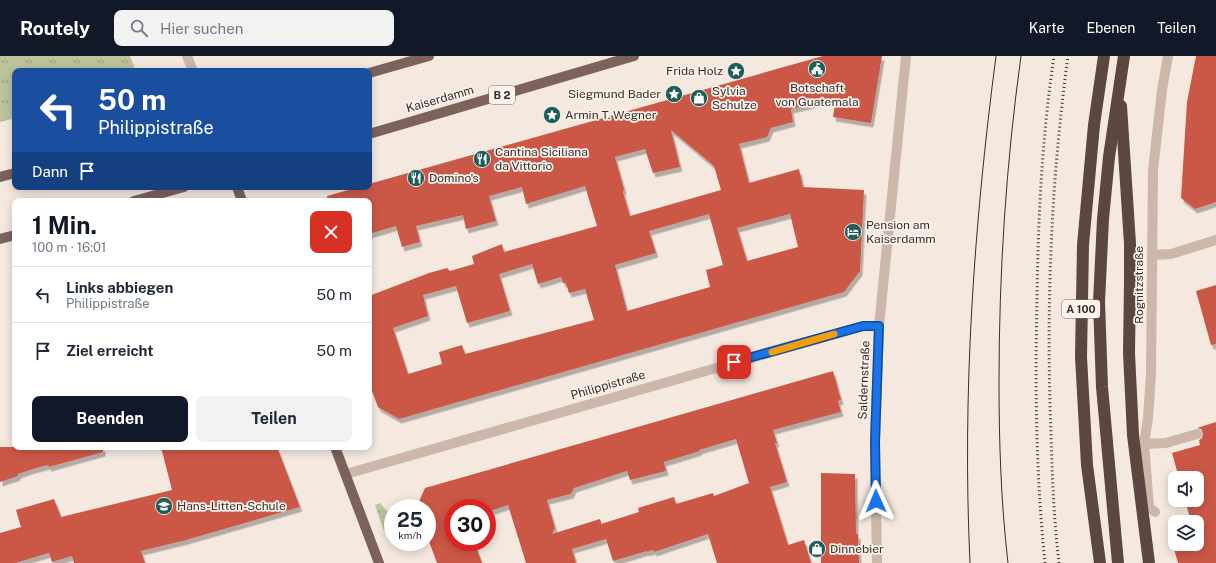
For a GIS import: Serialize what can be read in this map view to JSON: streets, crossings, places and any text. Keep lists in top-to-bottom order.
{
  "streets": {
    "highway": ["A 100"],
    "main road": ["B 2", "Kaiserdamm"],
    "street": ["Rognitzstraße", "Saldernstraße", "Philippistraße"]
  },
  "crossings": [
    ["Saldernstraße", "Philippistraße"]
  ],
  "places": {
    "public building": ["Botschaft von Guatemala"],
    "place": ["Frida Holz", "Siegmund Bader", "Armin T. Wegner"],
    "shop": ["Sylvia Schulze", "Dinnebier"],
    "restaurant": ["Cantina Siciliana da Vittorio", "Domino's"],
    "hotel": ["Pension am Kaiserdamm"],
    "school or university": ["Hans-Litten-Schule"]
  },
  "page": {
    "header": "Routely",
    "search": "Hier suchen",
    "nav": ["Karte", "Ebenen", "Teilen"],
    "turn": ["50 m", "Philippistraße"],
    "then": "Dann",
    "heading": ["1 Min.", "100 m · 16:01"],
    "list": [
      {
        "name": "Links abbiegen",
        "note": "Philippistraße",
        "value": "50 m"
      },
      {
        "name": "Ziel erreicht",
        "value": "50 m"
      }
    ],
    "buttons": ["Beenden", "Teilen"],
    "speed": "25 km/h",
    "limit": "30"
  }
}
